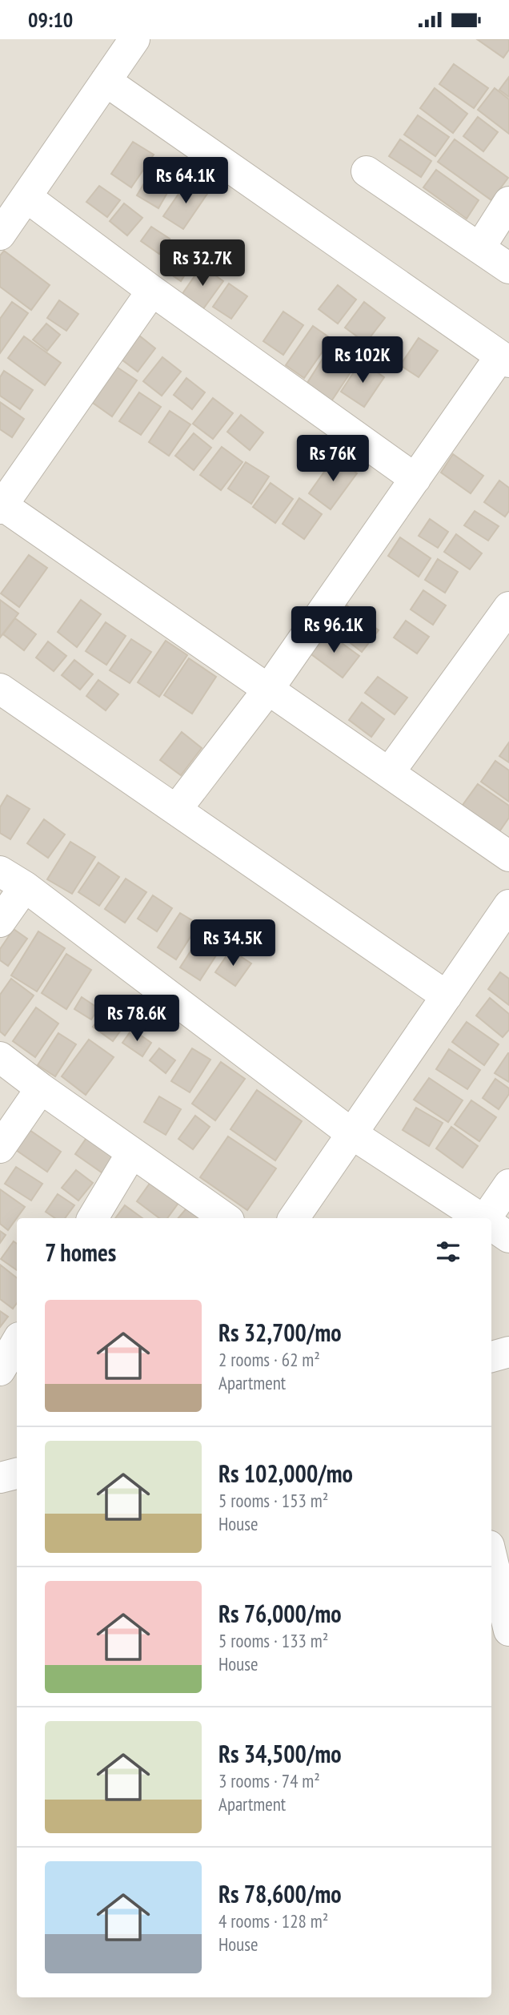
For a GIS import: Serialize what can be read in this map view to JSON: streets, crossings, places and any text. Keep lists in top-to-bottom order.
{
  "page": {
    "status": "09:10",
    "price": [
      "Rs 64.1K",
      "Rs 32.7K",
      "Rs 102K",
      "Rs 76K",
      "Rs 96.1K",
      "Rs 34.5K",
      "Rs 78.6K"
    ],
    "heading": "7 homes",
    "list": [
      {
        "name": "Rs 32,700/mo",
        "note": "2 rooms · 62 m² · Apartment"
      },
      {
        "name": "Rs 102,000/mo",
        "note": "5 rooms · 153 m² · House"
      },
      {
        "name": "Rs 76,000/mo",
        "note": "5 rooms · 133 m² · House"
      },
      {
        "name": "Rs 34,500/mo",
        "note": "3 rooms · 74 m² · Apartment"
      },
      {
        "name": "Rs 78,600/mo",
        "note": "4 rooms · 128 m² · House"
      }
    ]
  }
}
